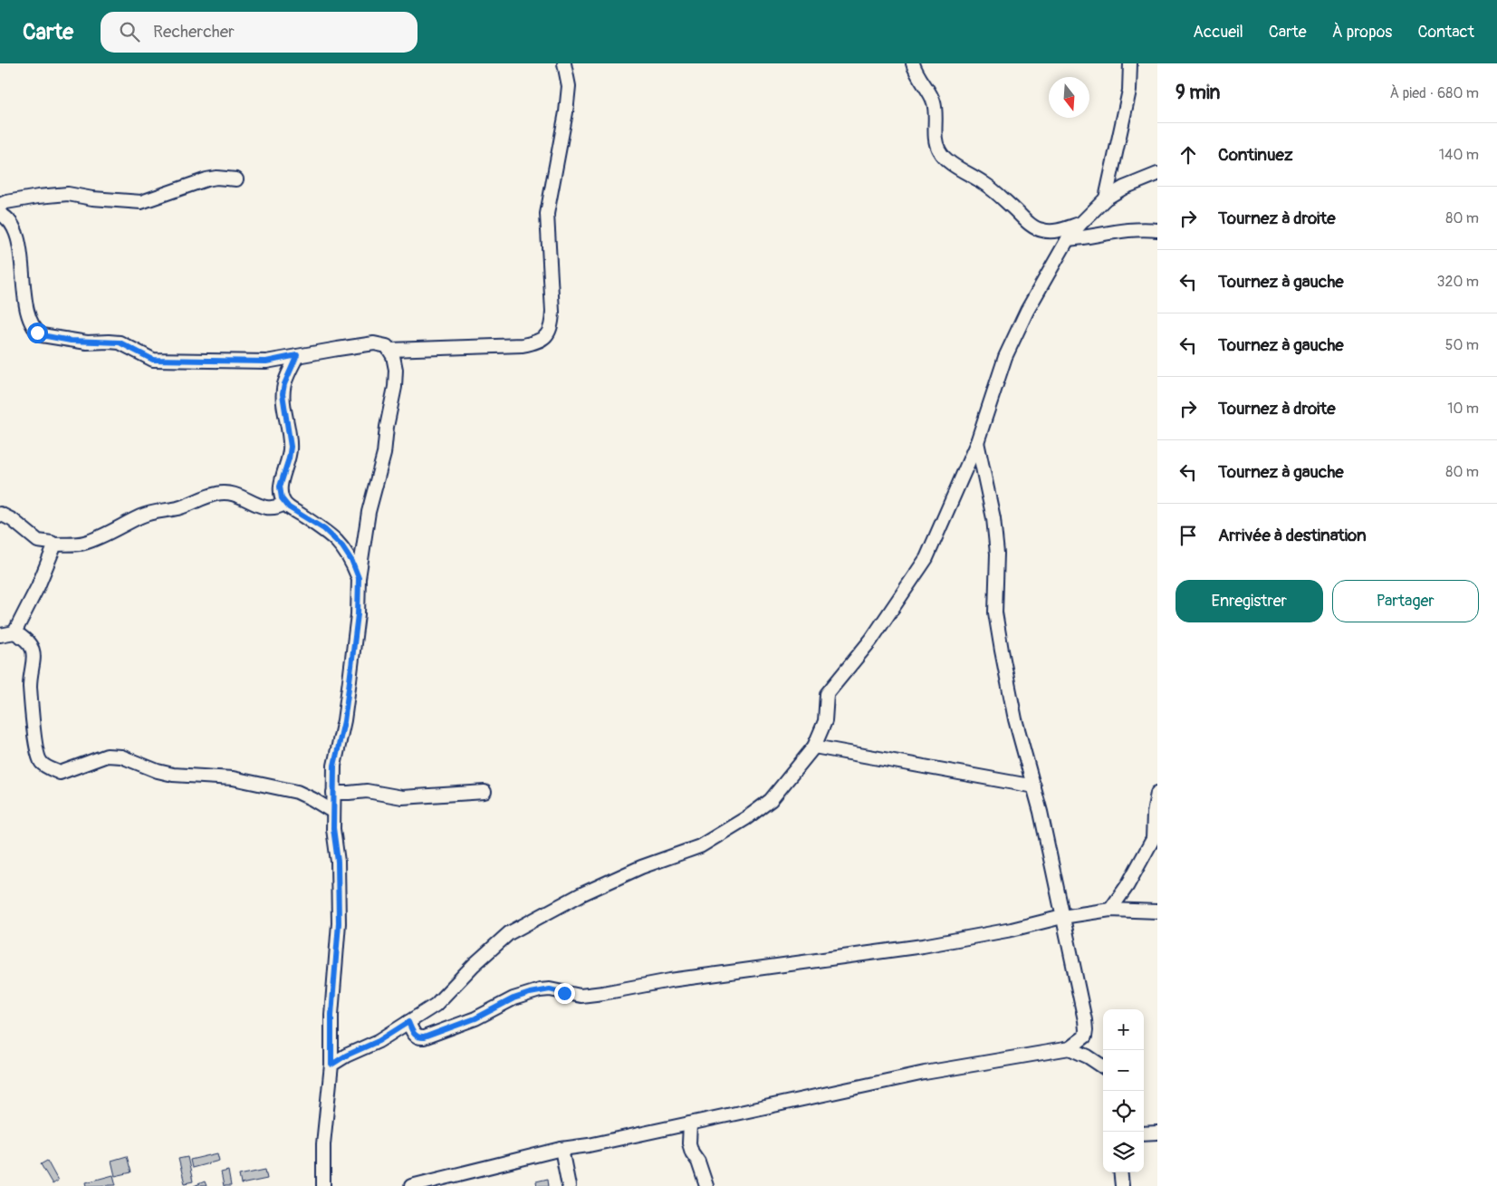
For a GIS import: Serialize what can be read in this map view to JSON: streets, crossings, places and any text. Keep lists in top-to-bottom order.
{
  "north": "bottom",
  "page": {
    "header": "Carte",
    "search": "Rechercher",
    "nav": [
      "Accueil",
      "Carte",
      "À propos",
      "Contact"
    ],
    "heading": ["9 min", "À pied · 680 m"],
    "list": [
      ["Continuez", "140 m"],
      ["Tournez à droite", "80 m"],
      ["Tournez à gauche", "320 m"],
      ["Tournez à gauche", "50 m"],
      ["Tournez à droite", "10 m"],
      ["Tournez à gauche", "80 m"],
      "Arrivée à destination"
    ],
    "buttons": ["Enregistrer", "Partager"],
    "map_buttons": ["+", "−"]
  }
}
